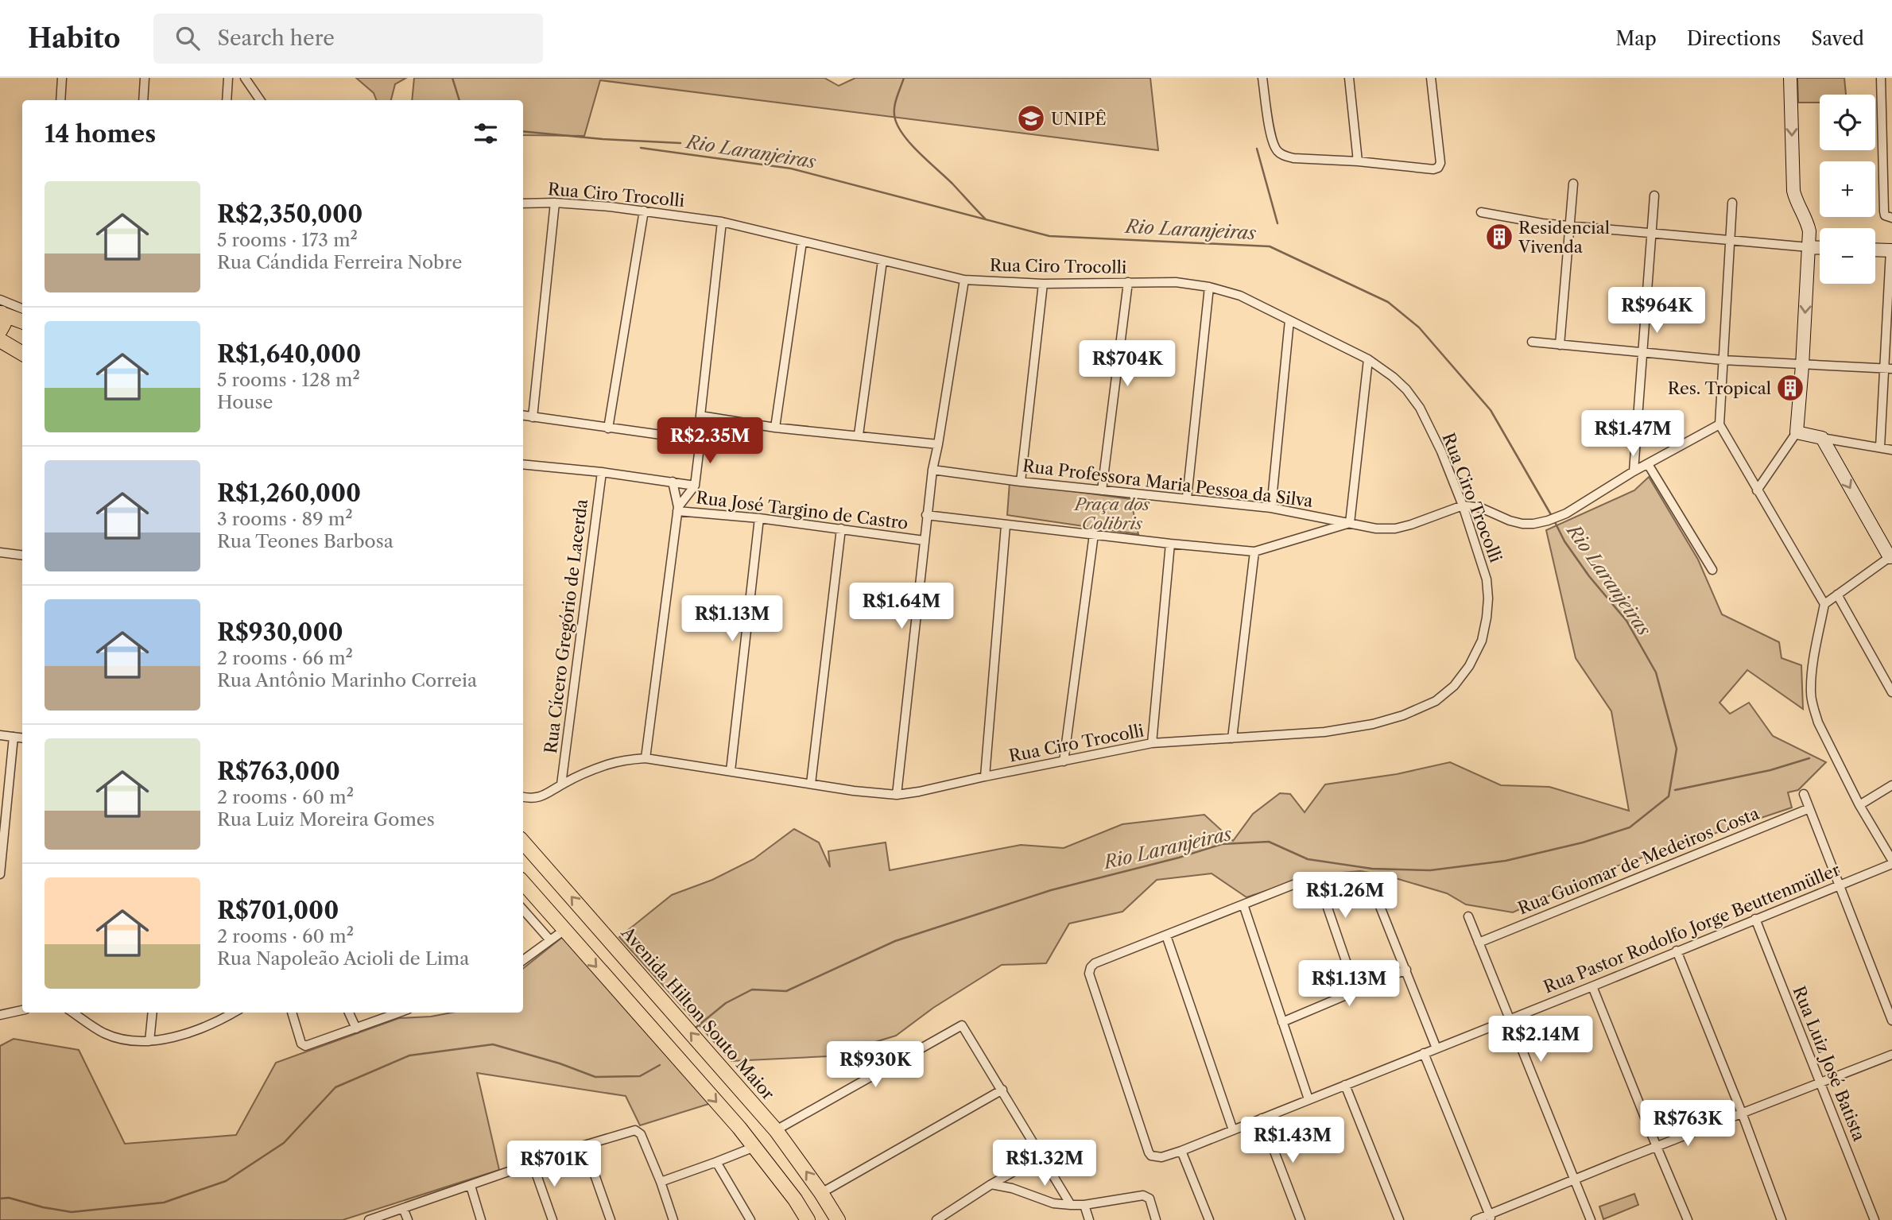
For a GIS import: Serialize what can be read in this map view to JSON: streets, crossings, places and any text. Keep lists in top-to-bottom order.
{
  "streets": {
    "main road": ["Avenida Hilton Souto Maior"],
    "street": [
      "Rua Ciro Trocolli",
      "Rua Professora Maria Pessoa da Silva",
      "Rua José Targino de Castro",
      "Rua Cícero Gregório de Lacerda",
      "Rua Guiomar de Medeiros Costa",
      "Rua Pastor Rodolfo Jorge Beuttenmüller",
      "Rua Luiz José Batista"
    ]
  },
  "crossings": [
    ["Rua Ciro Trocolli", "Rua Professora Maria Pessoa da Silva"],
    ["Rua Ciro Trocolli", "Rua Cícero Gregório de Lacerda"],
    ["Rua Professora Maria Pessoa da Silva", "Rua José Targino de Castro"],
    ["Rua José Targino de Castro", "Rua Cícero Gregório de Lacerda"],
    ["Rua Pastor Rodolfo Jorge Beuttenmüller", "Rua Luiz José Batista"]
  ],
  "water": ["Rio Laranjeiras"],
  "parks": ["Praça dos Colibris"],
  "places": {
    "school or university": ["UNIPÊ"],
    "building": ["Residencial Vivenda", "Res. Tropical"]
  },
  "page": {
    "header": "Habito",
    "search": "Search here",
    "nav": ["Map", "Directions", "Saved"],
    "map_buttons": ["+", "−"],
    "heading": "14 homes",
    "list": [
      {
        "name": "R$2,350,000",
        "note": "5 rooms · 173 m² · Rua Cándida Ferreira Nobre"
      },
      {
        "name": "R$1,640,000",
        "note": "5 rooms · 128 m² · House"
      },
      {
        "name": "R$1,260,000",
        "note": "3 rooms · 89 m² · Rua Teones Barbosa"
      },
      {
        "name": "R$930,000",
        "note": "2 rooms · 66 m² · Rua Antônio Marinho Correia"
      },
      {
        "name": "R$763,000",
        "note": "2 rooms · 60 m² · Rua Luiz Moreira Gomes"
      },
      {
        "name": "R$701,000",
        "note": "2 rooms · 60 m² · Rua Napoleão Acioli de Lima"
      }
    ],
    "price": [
      "R$964K",
      "R$704K",
      "R$1.47M",
      "R$2.35M",
      "R$1.64M",
      "R$1.13M",
      "R$1.26M",
      "R$1.13M",
      "R$2.14M",
      "R$930K",
      "R$763K",
      "R$1.43M",
      "R$1.32M",
      "R$701K"
    ]
  }
}
